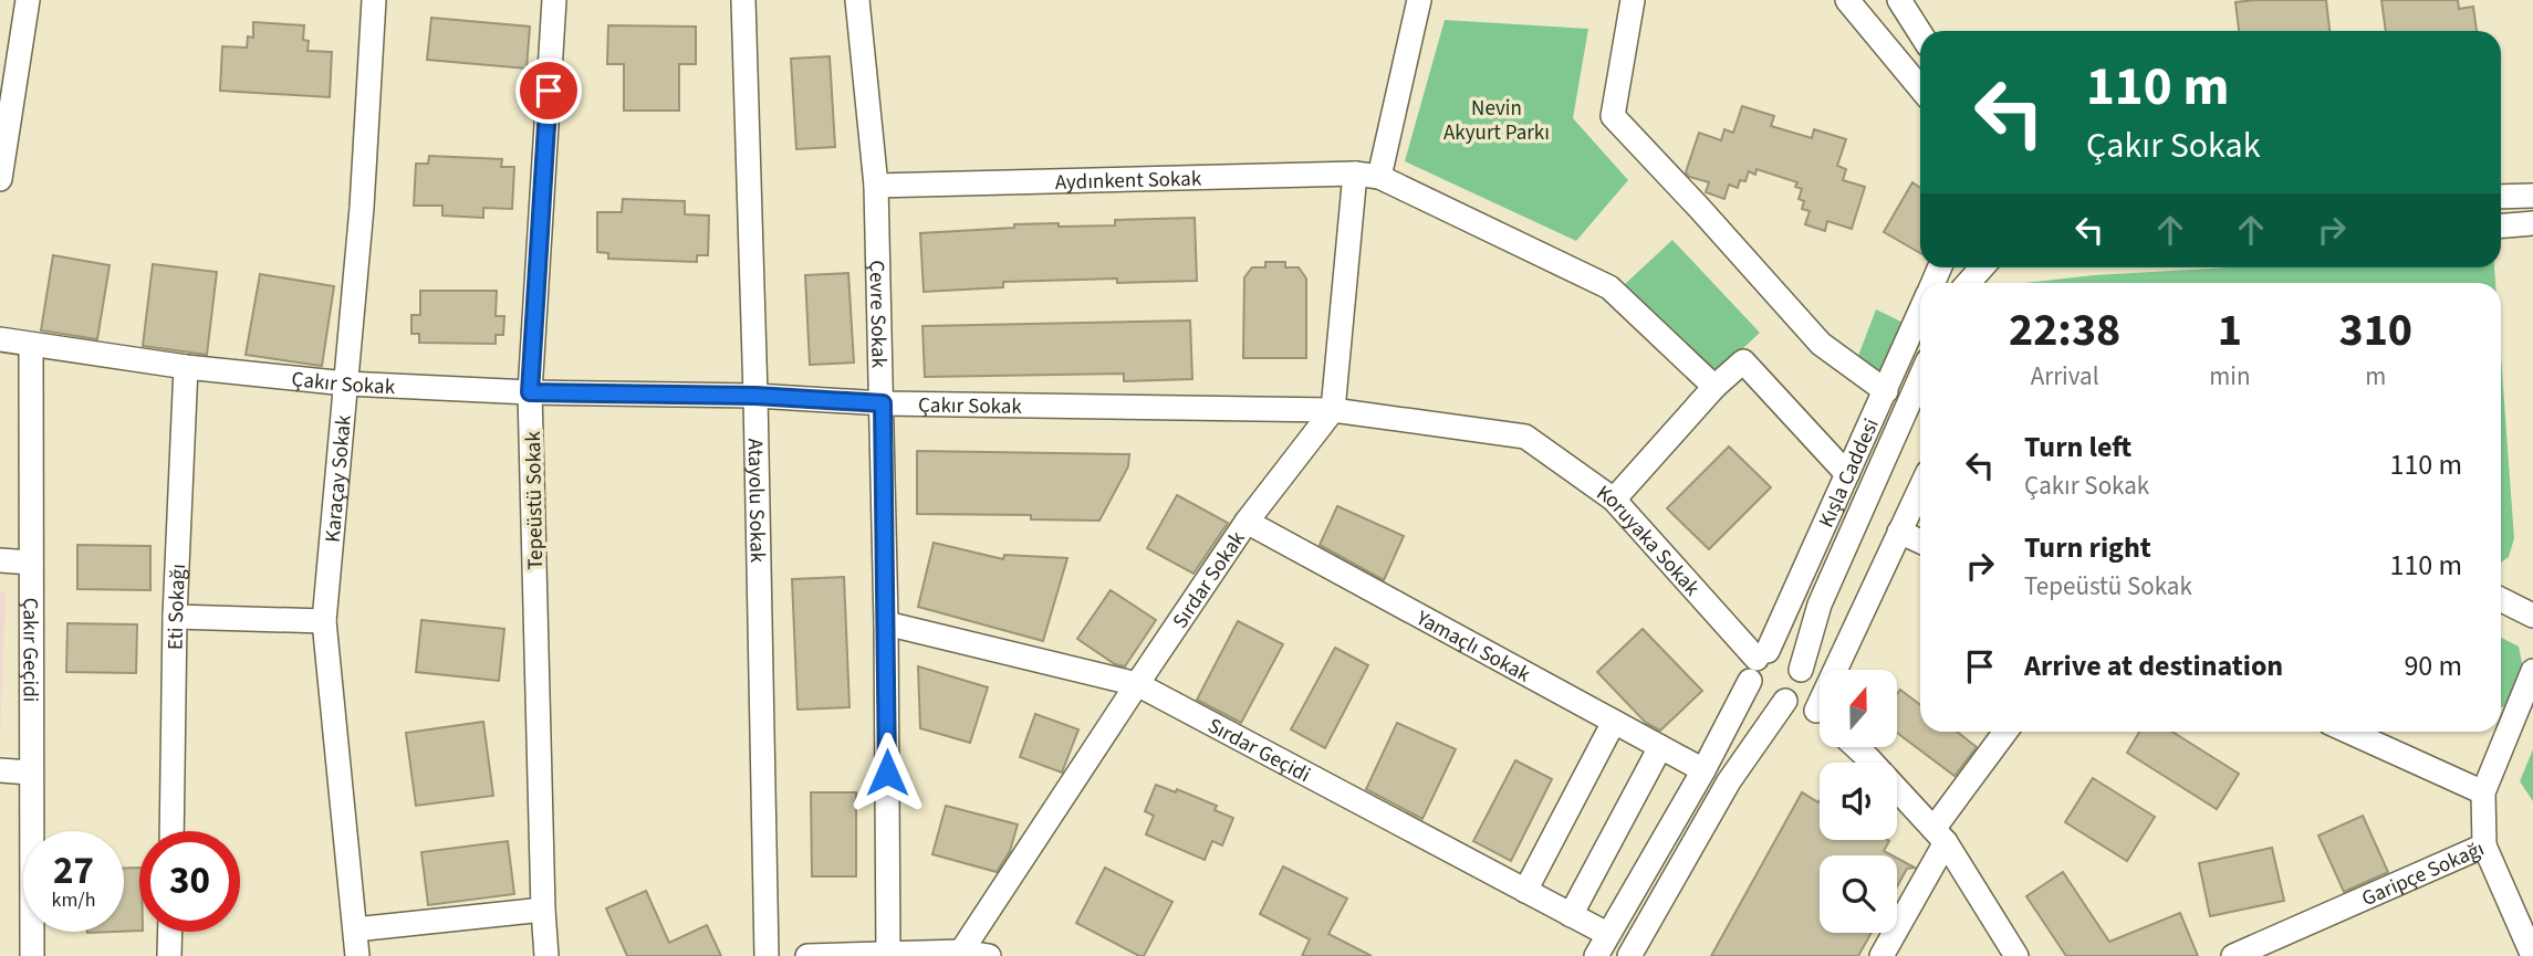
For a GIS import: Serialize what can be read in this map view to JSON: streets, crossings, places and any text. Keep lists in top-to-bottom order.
{
  "streets": {
    "street": [
      "Aydınkent Sokak",
      "Çevre Sokak",
      "Çakır Sokak",
      "Kışla Caddesi",
      "Karaçay Sokak",
      "Tepeüstü Sokak",
      "Atayolu Sokak",
      "Koruyaka Sokak",
      "Sırdar Sokak",
      "Eti Sokağı",
      "Yamaçlı Sokak",
      "Çakır Geçidi",
      "Sırdar Geçidi",
      "Garipçe Sokağı"
    ]
  },
  "crossings": [
    ["Aydınkent Sokak", "Çevre Sokak"],
    ["Çevre Sokak", "Çakır Sokak"],
    ["Çevre Sokak", "Sırdar Geçidi"],
    ["Çakır Sokak", "Karaçay Sokak"],
    ["Çakır Sokak", "Tepeüstü Sokak"],
    ["Çakır Sokak", "Atayolu Sokak"],
    ["Çakır Sokak", "Koruyaka Sokak"],
    ["Çakır Sokak", "Sırdar Sokak"],
    ["Çakır Sokak", "Eti Sokağı"],
    ["Çakır Sokak", "Çakır Geçidi"],
    ["Kışla Caddesi", "Koruyaka Sokak"],
    ["Kışla Caddesi", "Yamaçlı Sokak"],
    ["Kışla Caddesi", "Sırdar Geçidi"],
    ["Sırdar Sokak", "Yamaçlı Sokak"],
    ["Sırdar Sokak", "Sırdar Geçidi"]
  ],
  "parks": ["Nevin Akyurt Parkı"],
  "north": "top",
  "page": {
    "turn": ["110 m", "Çakır Sokak"],
    "eta": [
      "22:38",
      "Arrival",
      "1",
      "min",
      "310",
      "m"
    ],
    "list": [
      {
        "name": "Turn left",
        "note": "Çakır Sokak",
        "value": "110 m"
      },
      {
        "name": "Turn right",
        "note": "Tepeüstü Sokak",
        "value": "110 m"
      },
      {
        "name": "Arrive at destination",
        "value": "90 m"
      }
    ],
    "speed": "27 km/h",
    "limit": "30"
  }
}
